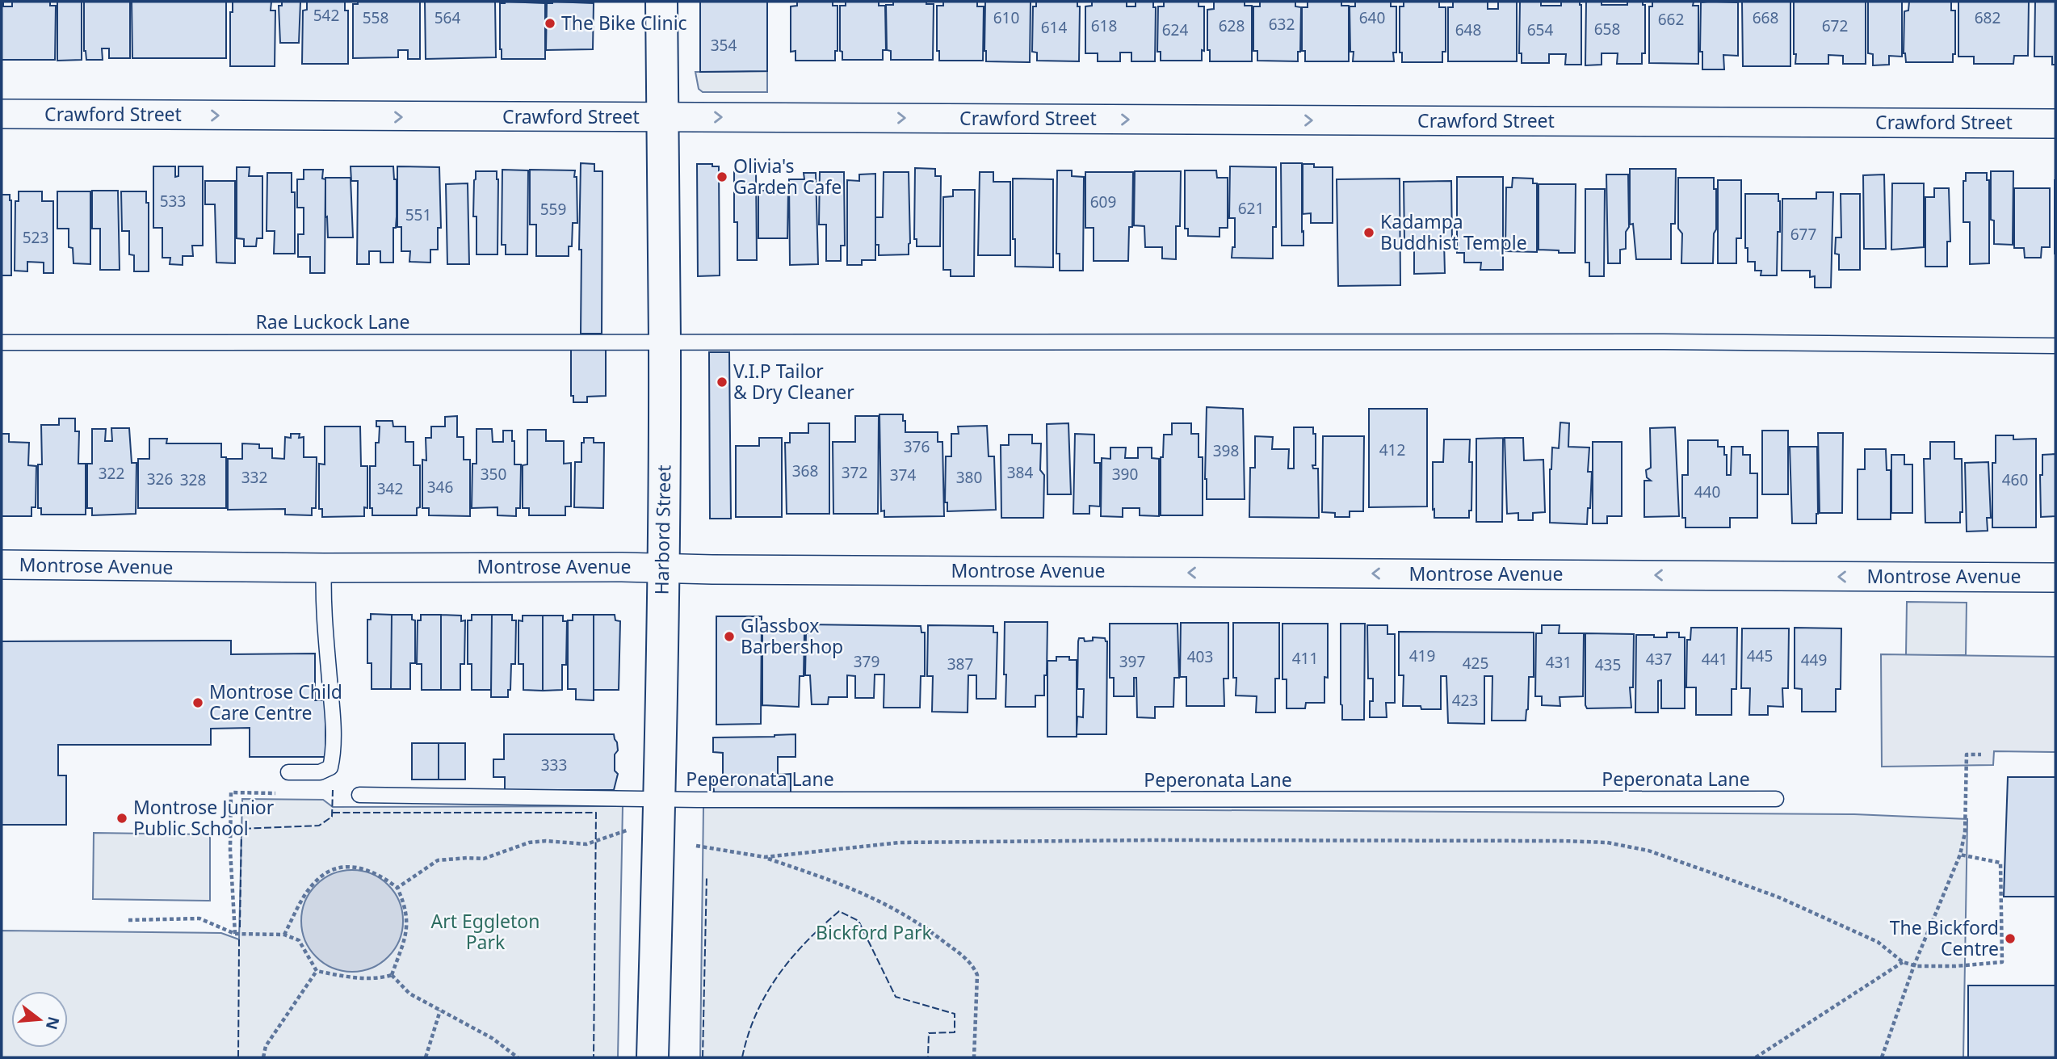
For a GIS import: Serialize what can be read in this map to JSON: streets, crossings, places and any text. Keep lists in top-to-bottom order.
{
  "streets": {
    "street": ["Crawford Street", "Harbord Street", "Montrose Avenue"],
    "lane": ["Rae Luckock Lane", "Peperonata Lane"]
  },
  "crossings": [
    ["Crawford Street", "Harbord Street"],
    ["Rae Luckock Lane", "Harbord Street"],
    ["Harbord Street", "Montrose Avenue"],
    ["Harbord Street", "Peperonata Lane"]
  ],
  "one_way": ["Crawford Street", "Montrose Avenue"],
  "parks": ["Art Eggleton Park", "Bickford Park"],
  "places": [
    "The Bike Clinic",
    "Olivia's Garden Cafe",
    "Kadampa Buddhist Temple",
    "V.I.P Tailor & Dry Cleaner",
    "Glassbox Barbershop",
    "Montrose Child Care Centre",
    "Montrose Junior Public School",
    "The Bickford Centre"
  ],
  "house_numbers": [
    "542",
    "558",
    "564",
    "610",
    "640",
    "668",
    "682",
    "662",
    "632",
    "618",
    "628",
    "672",
    "614",
    "658",
    "624",
    "648",
    "654",
    "354",
    "533",
    "609",
    "621",
    "559",
    "551",
    "677",
    "523",
    "376",
    "412",
    "398",
    "368",
    "372",
    "384",
    "322",
    "350",
    "390",
    "374",
    "332",
    "380",
    "326",
    "328",
    "460",
    "346",
    "342",
    "440",
    "419",
    "445",
    "403",
    "411",
    "437",
    "441",
    "449",
    "379",
    "397",
    "431",
    "425",
    "387",
    "435",
    "423",
    "333"
  ],
  "north": "right"
}
